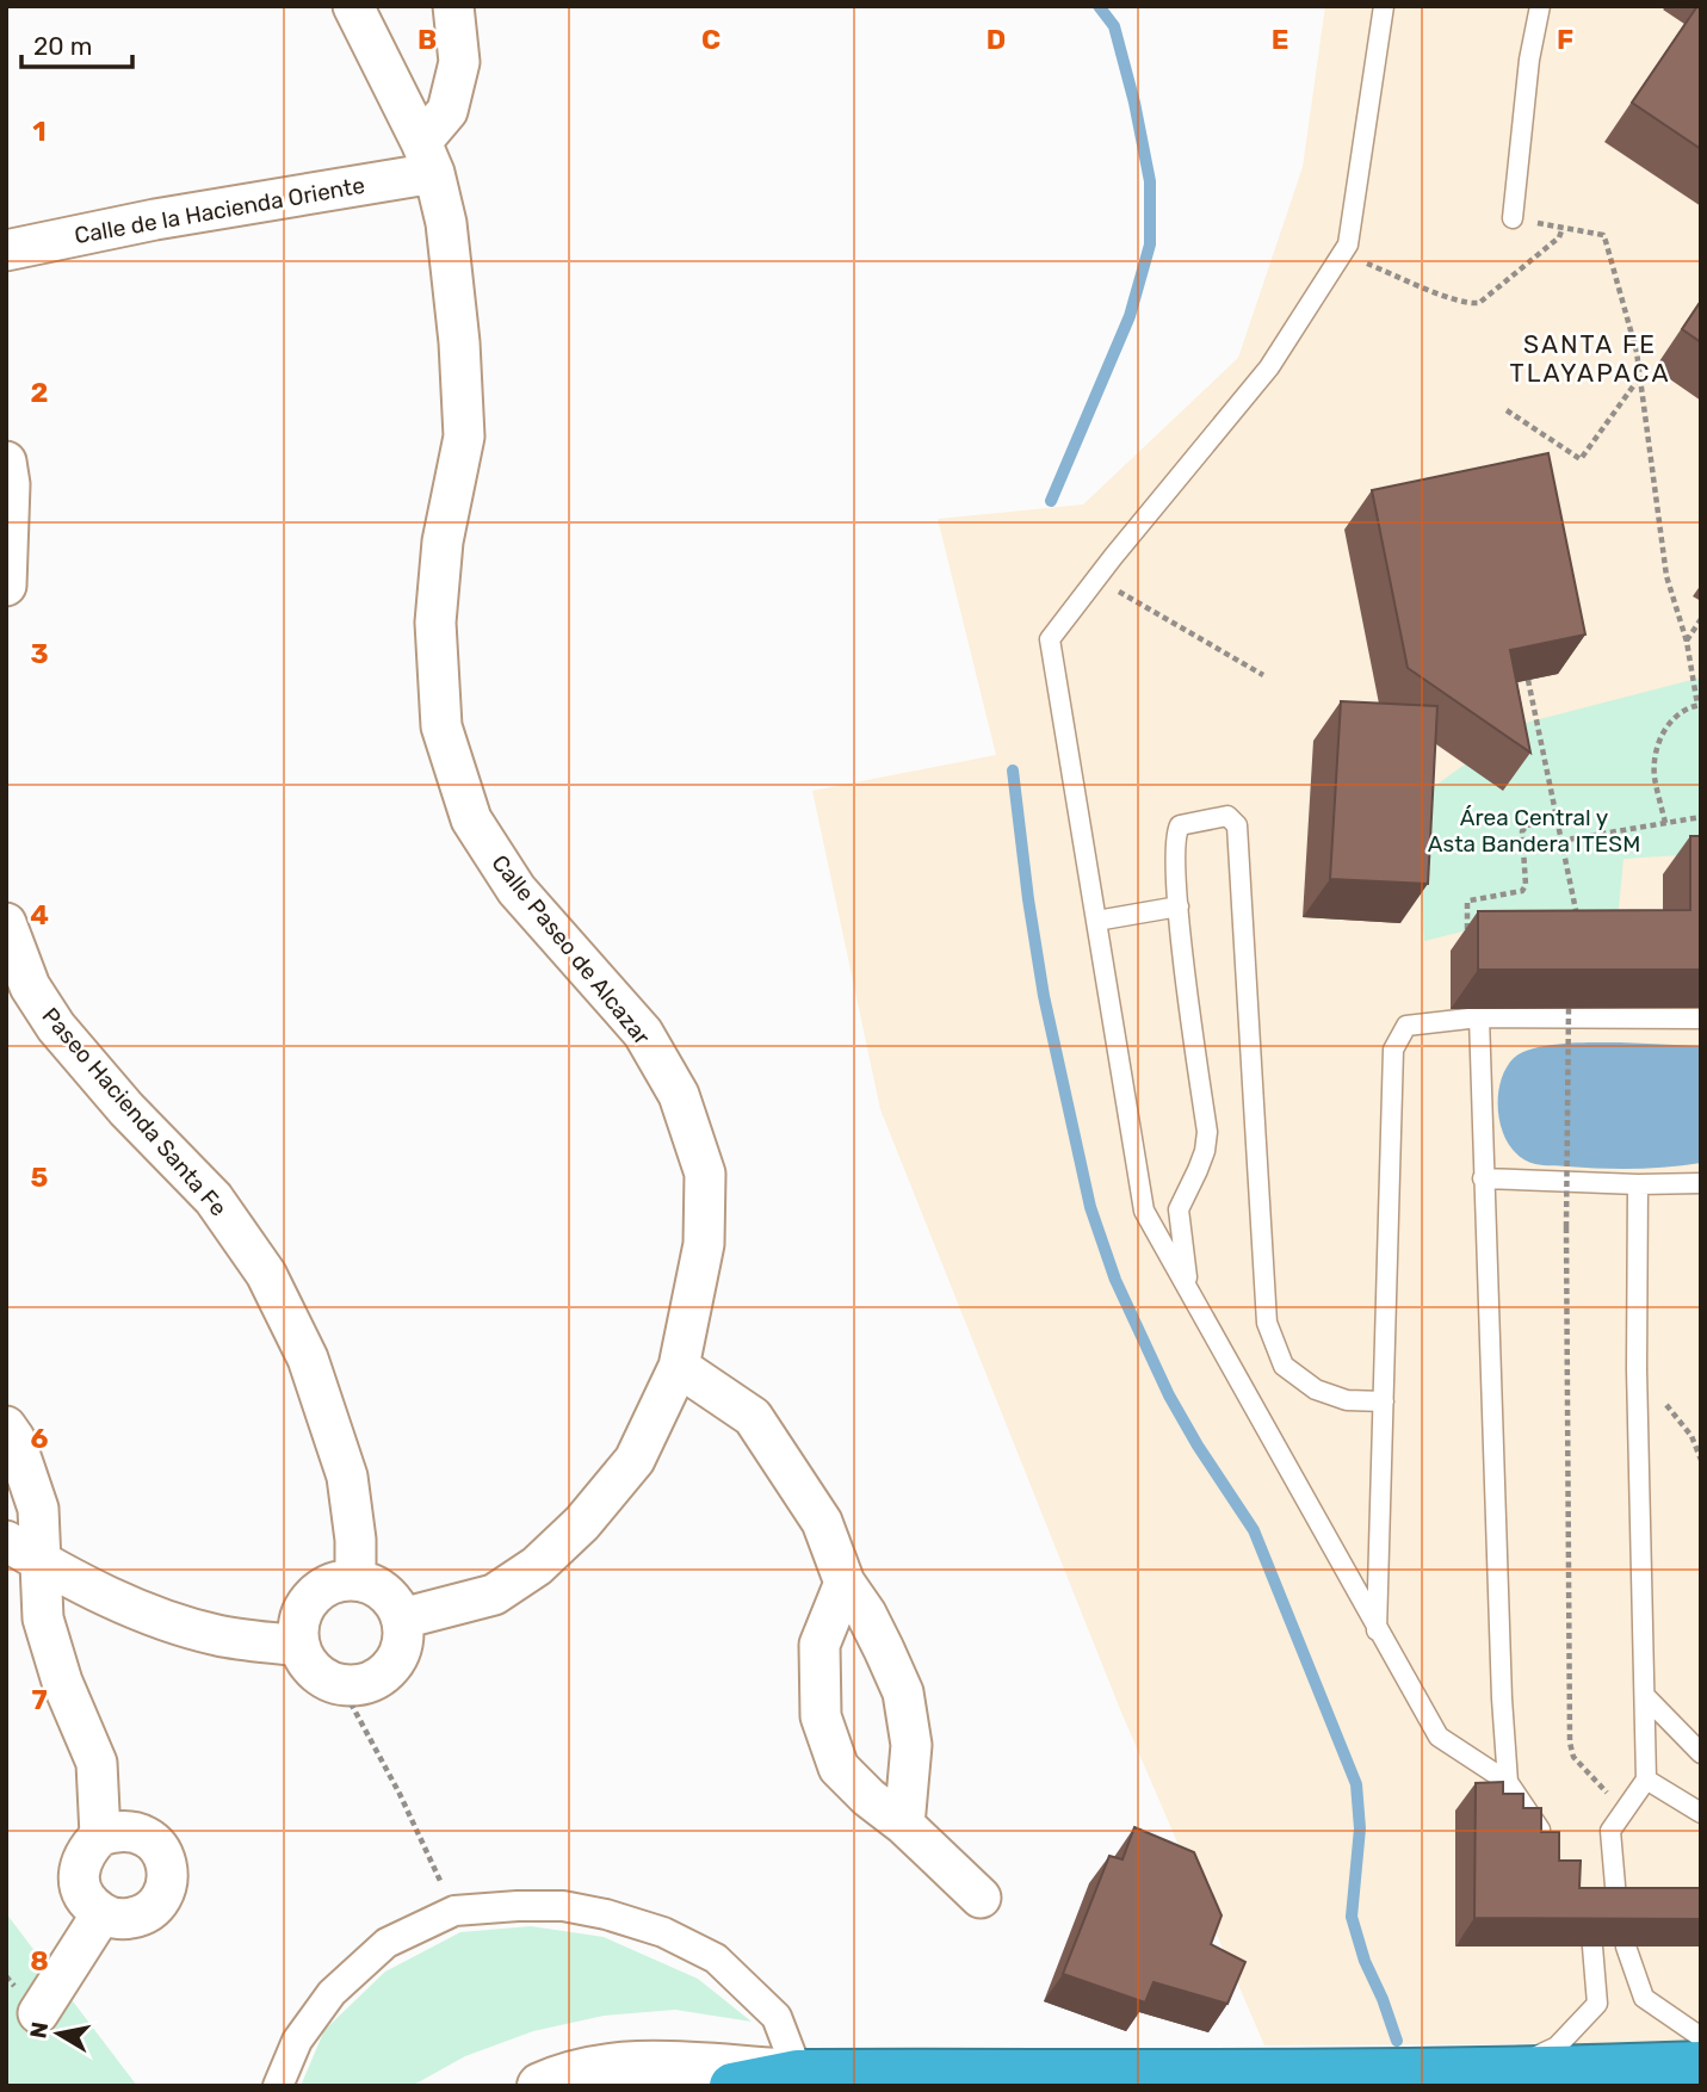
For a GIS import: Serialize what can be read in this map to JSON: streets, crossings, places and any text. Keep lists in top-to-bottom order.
{
  "streets": {
    "street": ["Calle de la Hacienda Oriente", "Calle Paseo de Alcazar", "Paseo Hacienda Santa Fe"]
  },
  "crossings": [
    ["Calle de la Hacienda Oriente", "Calle Paseo de Alcazar"],
    ["Calle Paseo de Alcazar", "Paseo Hacienda Santa Fe"]
  ],
  "districts": ["SANTA FE TLAYAPACA"],
  "parks": ["Área Central y Asta Bandera ITESM"],
  "scale_bar": "20 m",
  "north": "left",
  "grid": {
    "columns": [
      "B",
      "C",
      "D",
      "E",
      "F"
    ],
    "rows": [
      "1",
      "2",
      "3",
      "4",
      "5",
      "6",
      "7",
      "8"
    ]
  }
}
